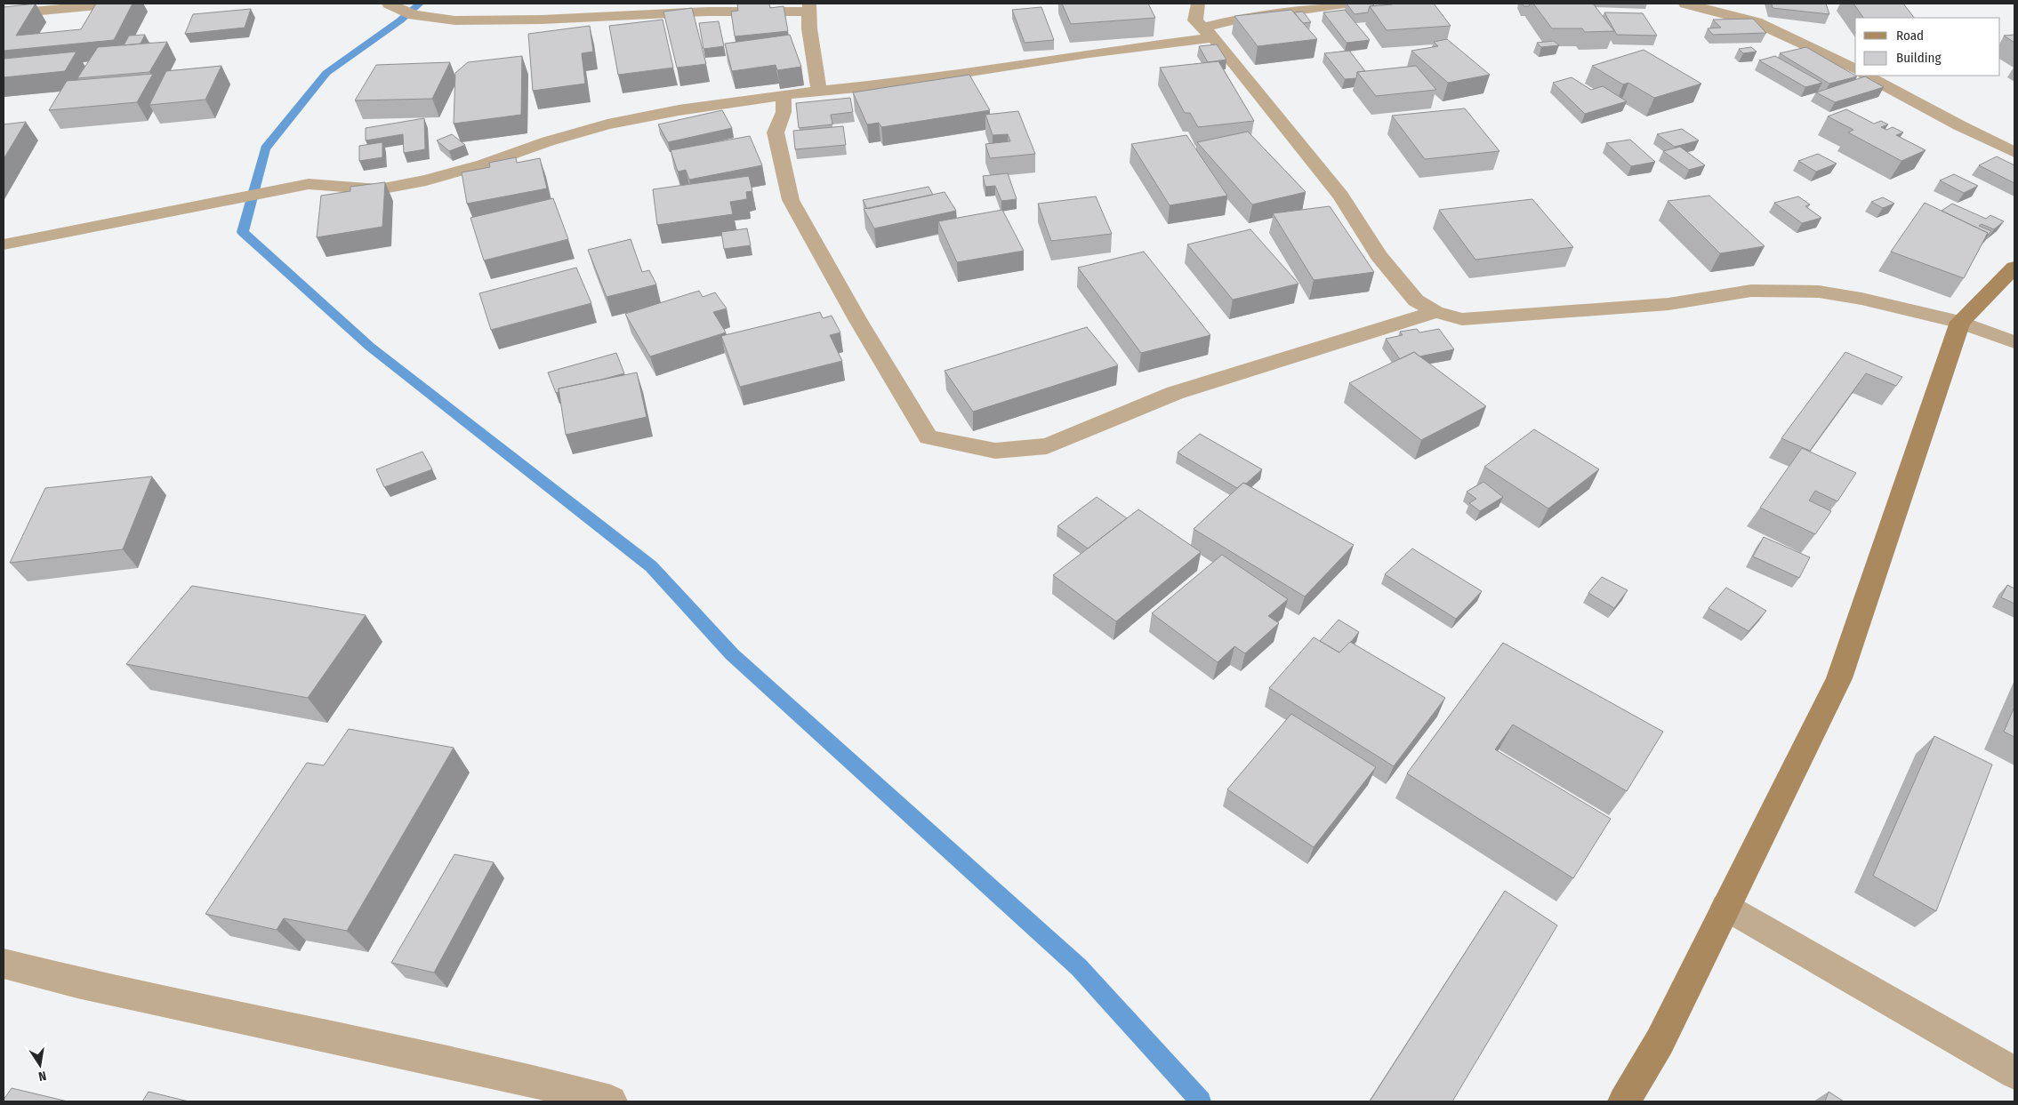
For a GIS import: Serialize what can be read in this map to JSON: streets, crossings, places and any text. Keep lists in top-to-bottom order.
{
  "legend": ["Road", "Building"],
  "north": "bottom"
}
